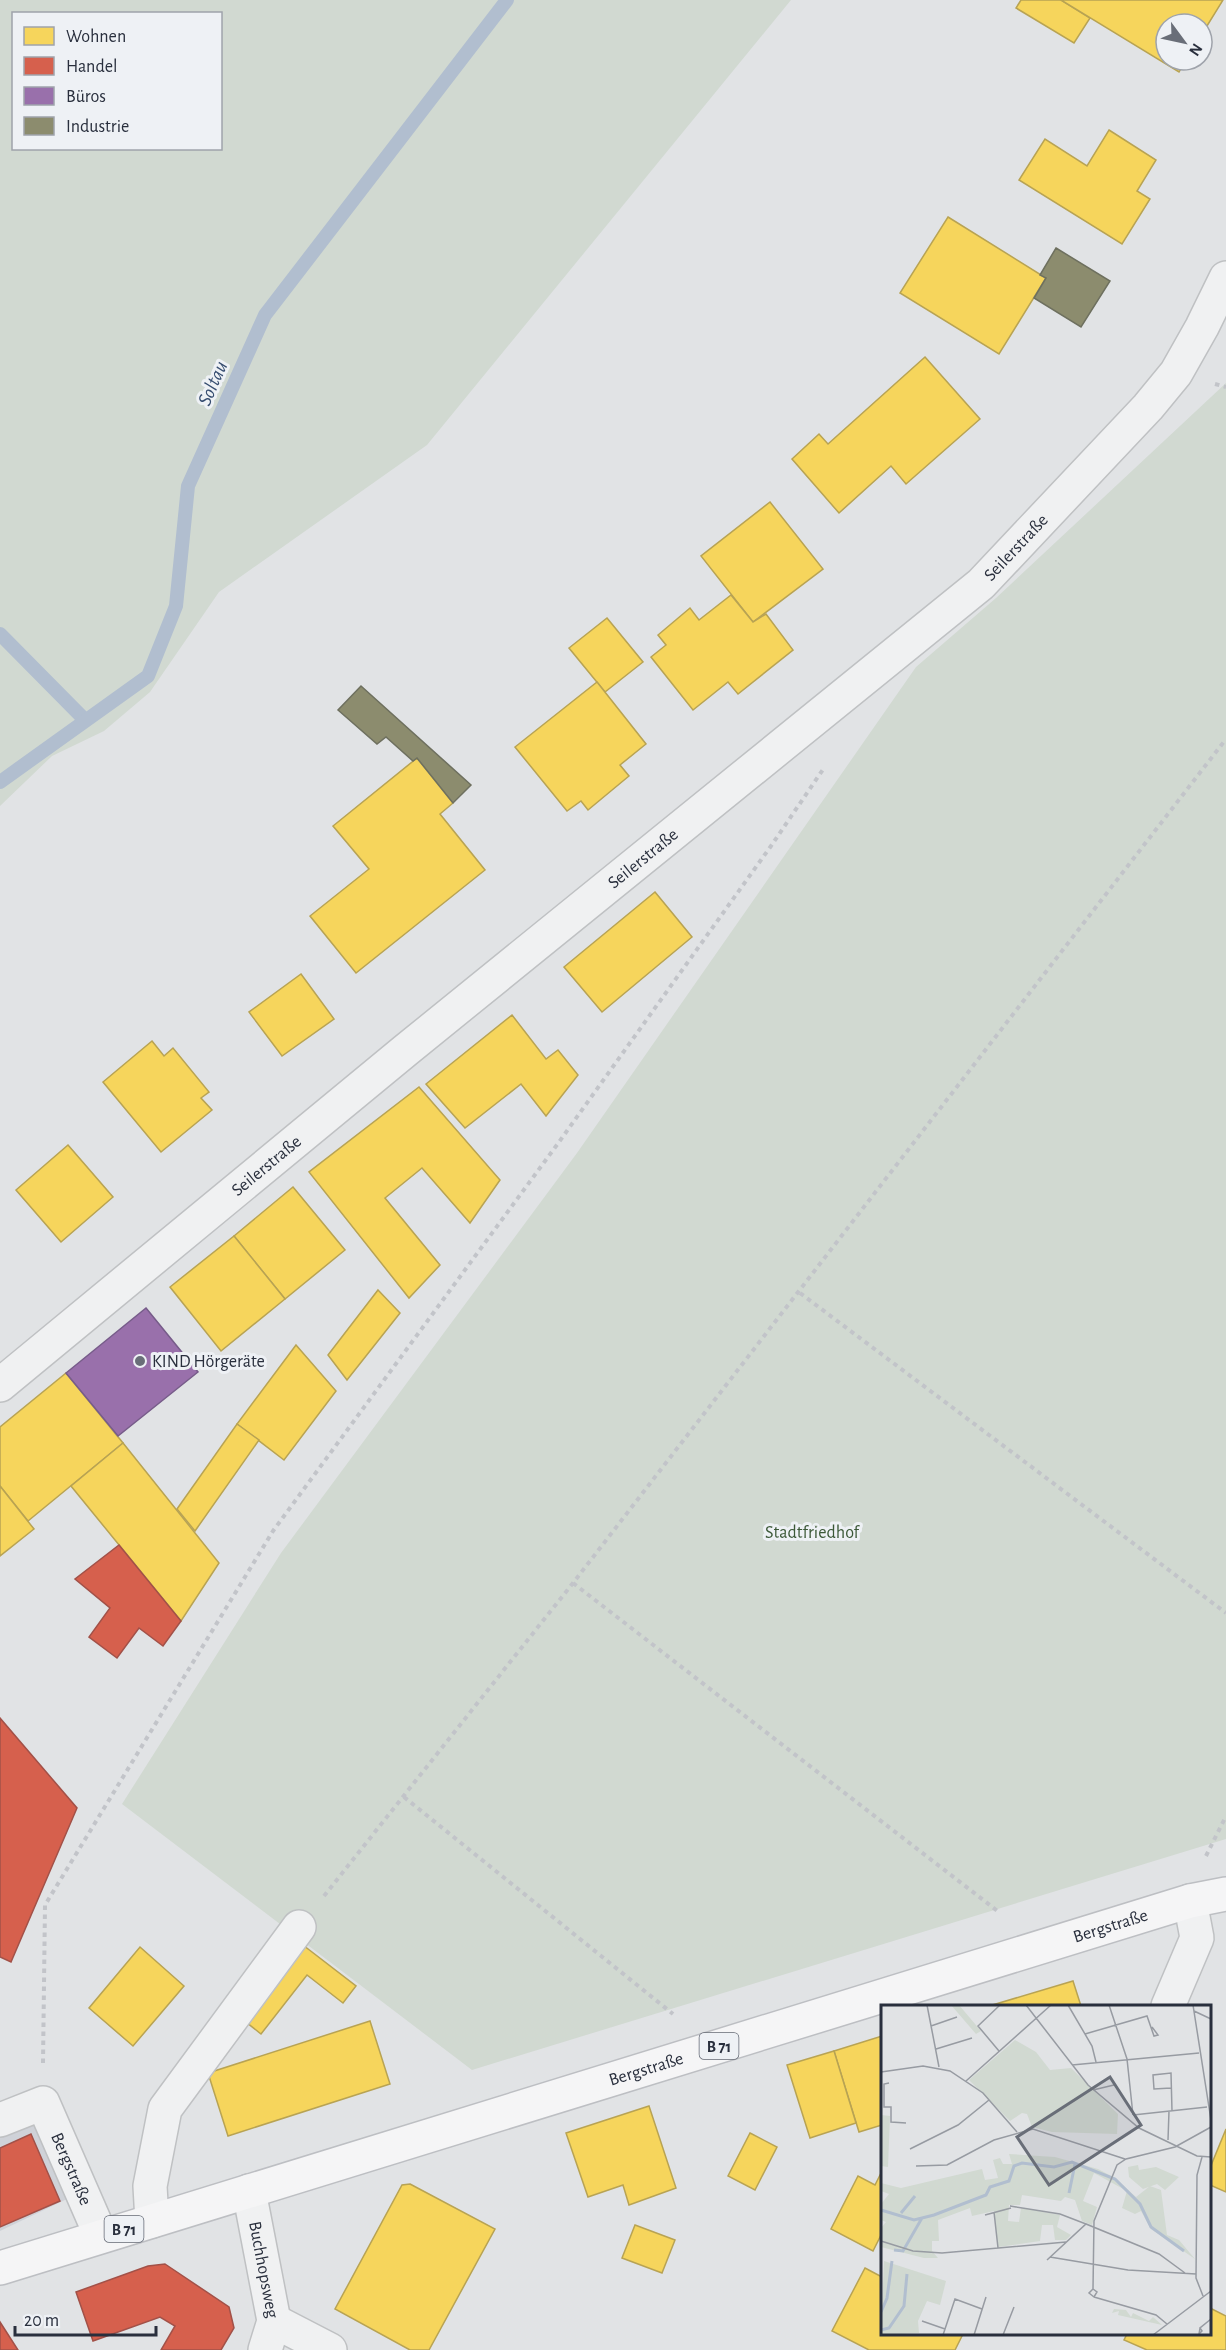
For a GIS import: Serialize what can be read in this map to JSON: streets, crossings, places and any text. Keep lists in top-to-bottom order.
{
  "streets": {
    "main road": ["Bergstraße", "B 71"],
    "street": ["Seilerstraße", "Buchhopsweg"]
  },
  "crossings": [
    ["Bergstraße", "Buchhopsweg"]
  ],
  "water": ["Soltau"],
  "parks": ["Stadtfriedhof"],
  "places": ["KIND Hörgeräte"],
  "legend": [
    "Wohnen",
    "Handel",
    "Büros",
    "Industrie"
  ],
  "scale_bar": "20 m",
  "north": "bottom right"
}
